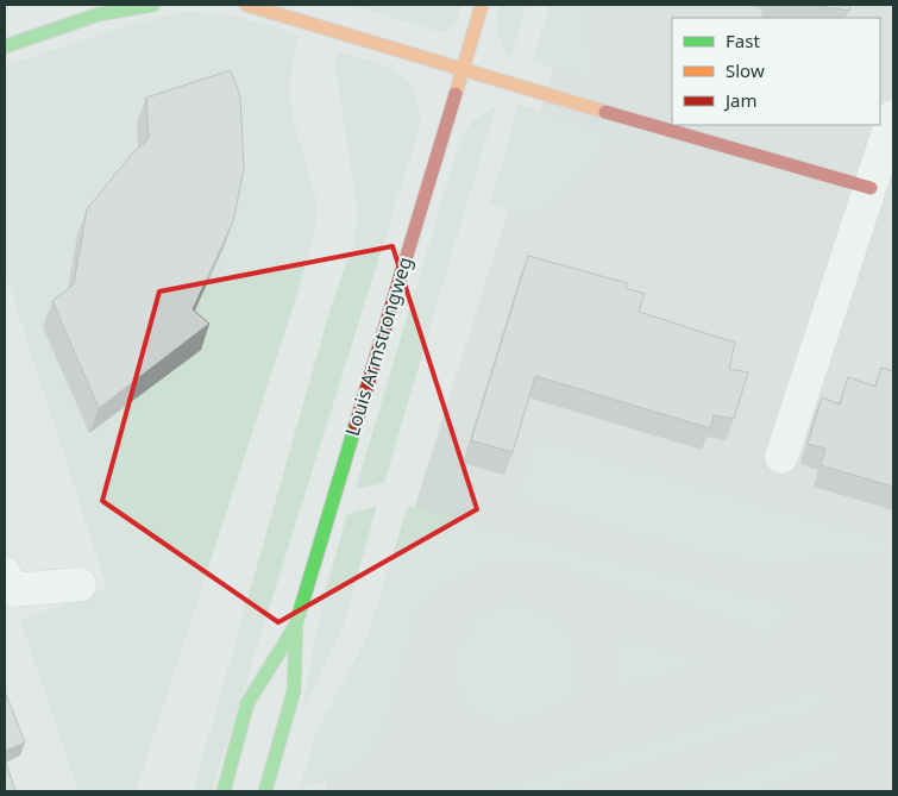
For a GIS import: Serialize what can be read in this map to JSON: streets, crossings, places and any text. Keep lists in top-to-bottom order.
{
  "streets": {
    "street": ["Louis Armstrongweg"]
  },
  "legend": ["Fast", "Slow", "Jam"]
}
